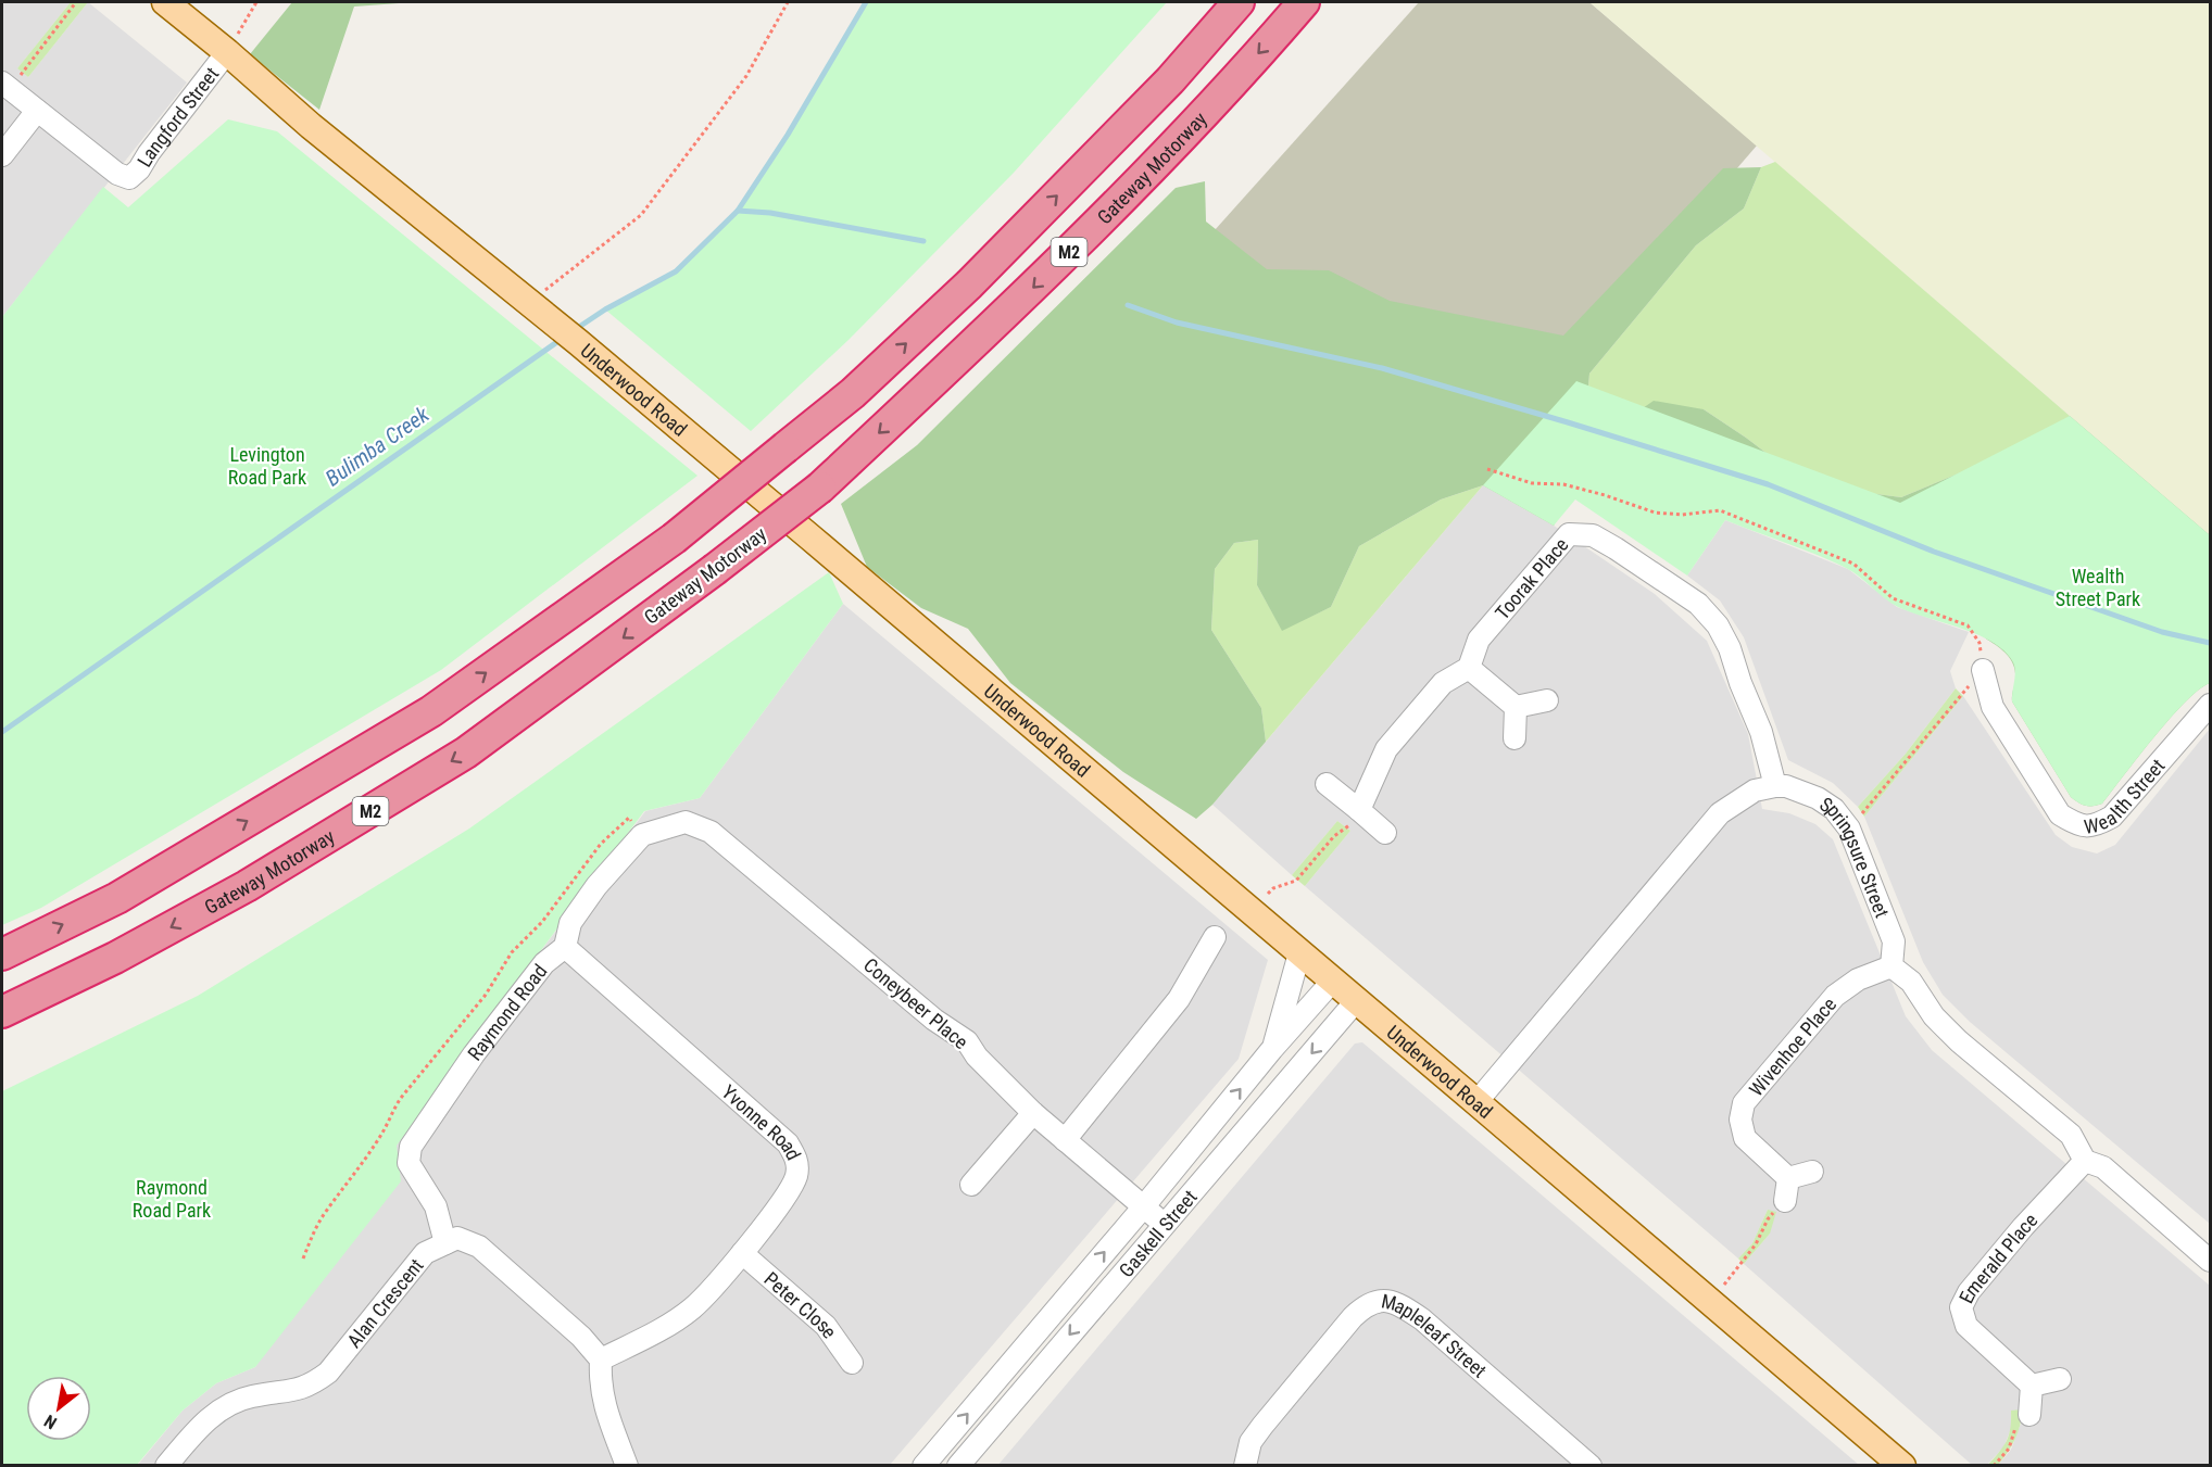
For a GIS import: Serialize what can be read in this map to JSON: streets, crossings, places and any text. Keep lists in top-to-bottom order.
{
  "streets": {
    "highway": ["Gateway Motorway", "M2"],
    "main road": ["Underwood Road"],
    "street": [
      "Langford Street",
      "Toorak Place",
      "Wealth Street",
      "Springsure Street",
      "Coneybeer Place",
      "Raymond Road",
      "Wivenhoe Place",
      "Yvonne Road",
      "Gaskell Street",
      "Emerald Place",
      "Alan Crescent",
      "Peter Close",
      "Mapleleaf Street"
    ]
  },
  "crossings": [
    ["Langford Street", "Underwood Road"],
    ["Underwood Road", "Gaskell Street"],
    ["Toorak Place", "Springsure Street"],
    ["Springsure Street", "Wivenhoe Place"],
    ["Coneybeer Place", "Raymond Road"],
    ["Coneybeer Place", "Gaskell Street"],
    ["Raymond Road", "Yvonne Road"],
    ["Raymond Road", "Alan Crescent"],
    ["Yvonne Road", "Peter Close"]
  ],
  "water": ["Bulimba Creek"],
  "parks": ["Levington Road Park", "Wealth Street Park", "Raymond Road Park"],
  "north": "bottom left"
}
